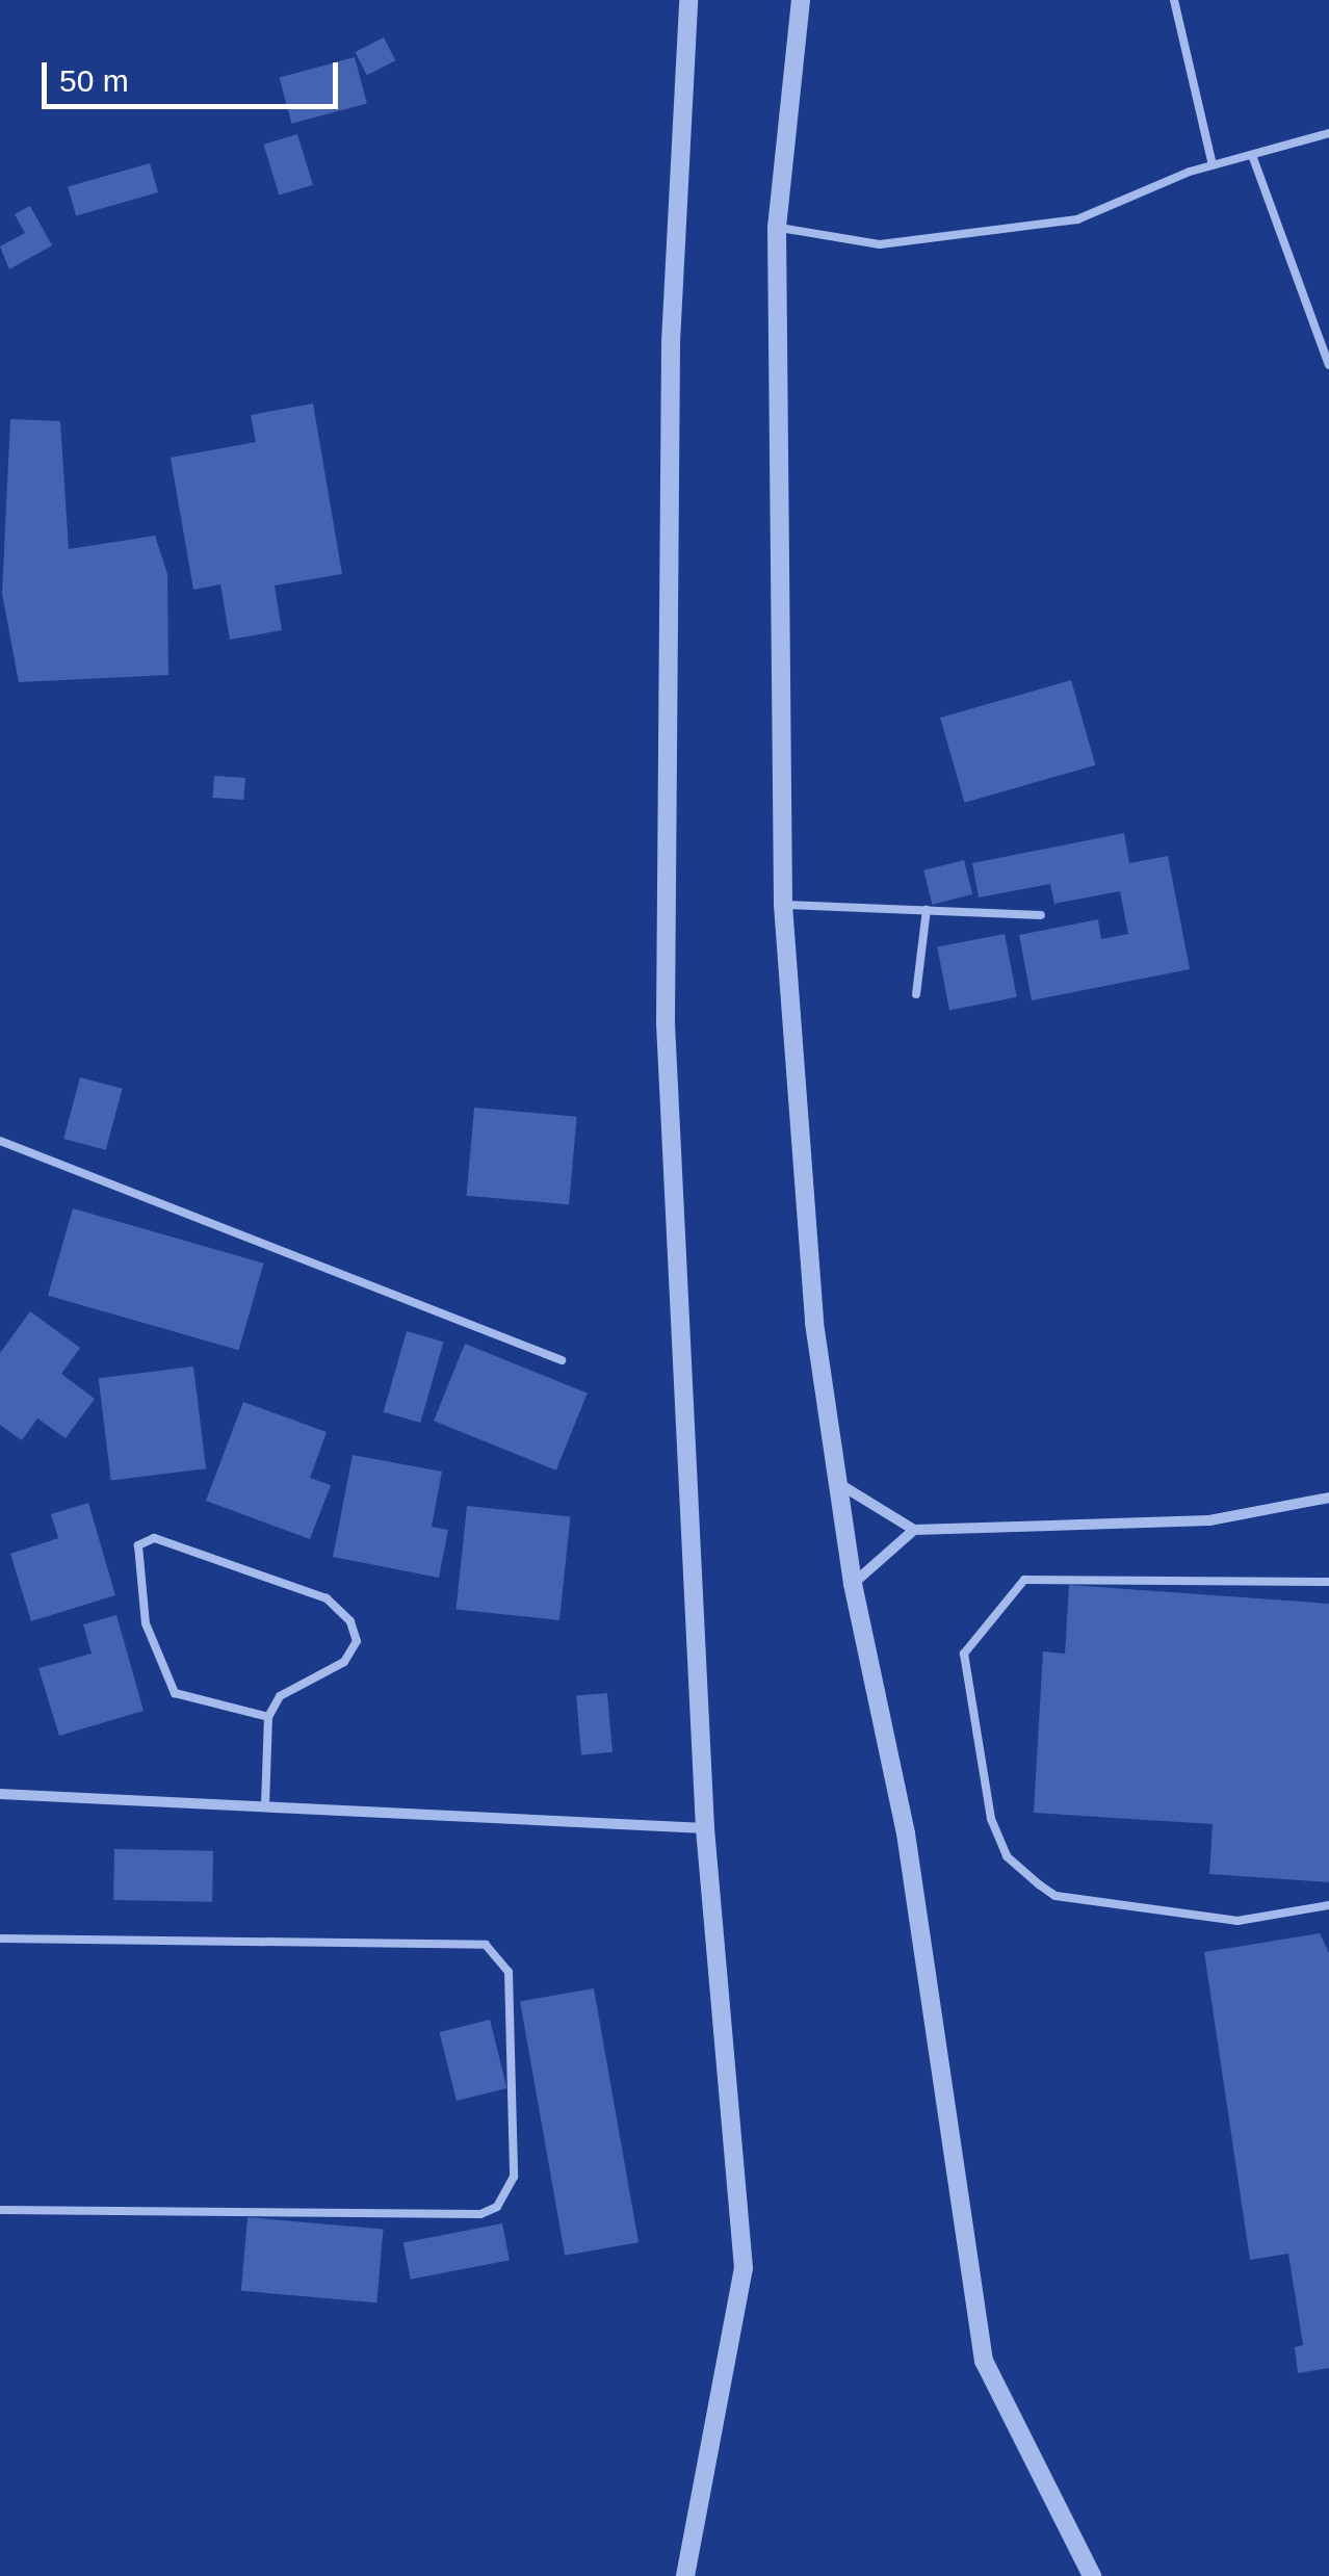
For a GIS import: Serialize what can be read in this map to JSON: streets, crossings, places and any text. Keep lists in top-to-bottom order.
{
  "scale_bar": "50 m"
}
